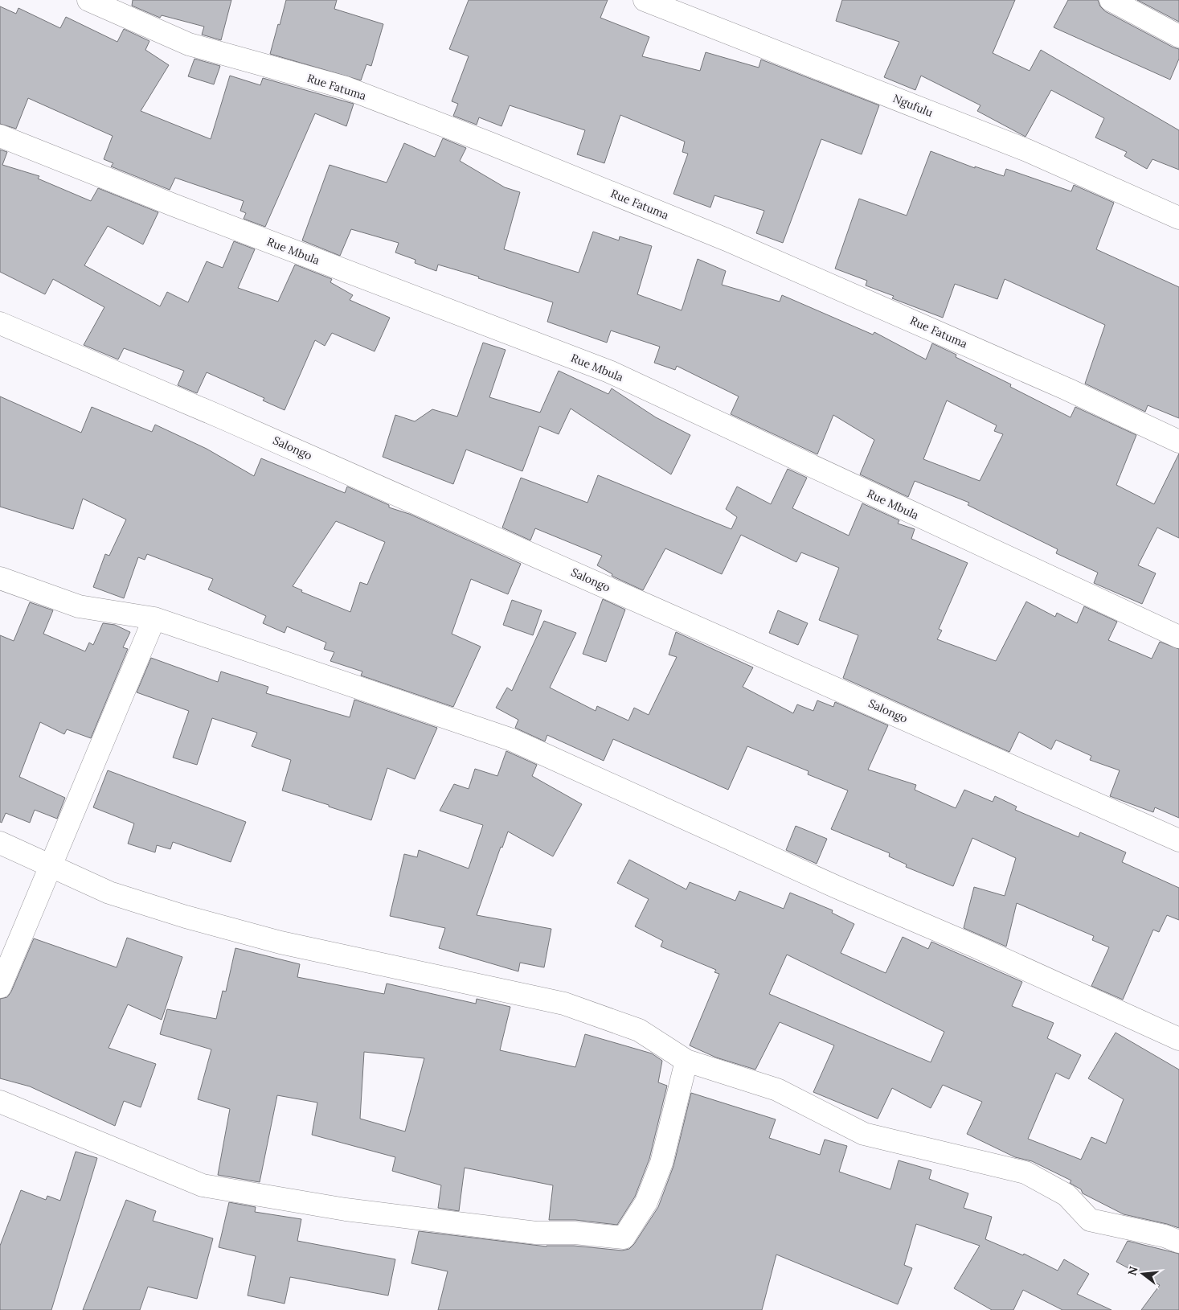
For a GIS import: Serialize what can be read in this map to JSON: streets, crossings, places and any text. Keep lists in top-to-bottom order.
{
  "streets": {
    "street": [
      "Rue Fatuma",
      "Ngufulu",
      "Rue Mbula",
      "Salongo"
    ]
  },
  "north": "left"
}
